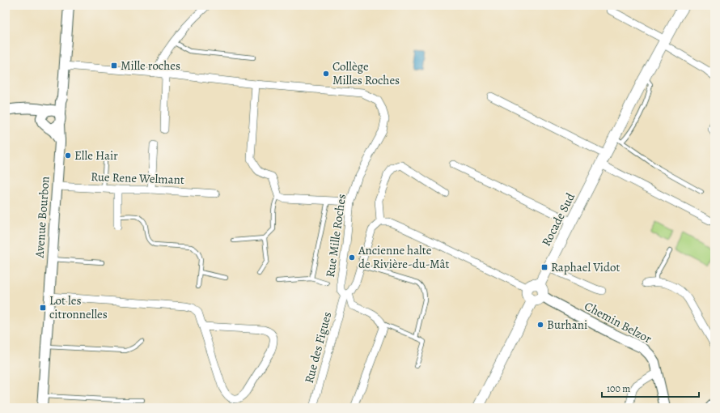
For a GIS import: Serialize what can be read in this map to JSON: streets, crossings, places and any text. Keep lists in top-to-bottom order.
{
  "streets": {
    "main road": ["Rocade Sud"],
    "street": [
      "Rue Rene Welmant",
      "Avenue Bourbon",
      "Rue Mille Roches",
      "Chemin Belzor",
      "Rue des Figues"
    ]
  },
  "crossings": [
    ["Rue Rene Welmant", "Avenue Bourbon"],
    ["Avenue Bourbon", "Rue Mille Roches"],
    ["Rocade Sud", "Chemin Belzor"],
    ["Rue Mille Roches", "Rue des Figues"]
  ],
  "places": {
    "transit": ["Mille roches", "Raphael Vidot", "Lot les citronnelles"],
    "other": [
      "Collège Milles Roches",
      "Elle Hair",
      "Ancienne halte de Rivière-du-Mât",
      "Burhani"
    ]
  },
  "scale_bar": "100 m"
}
